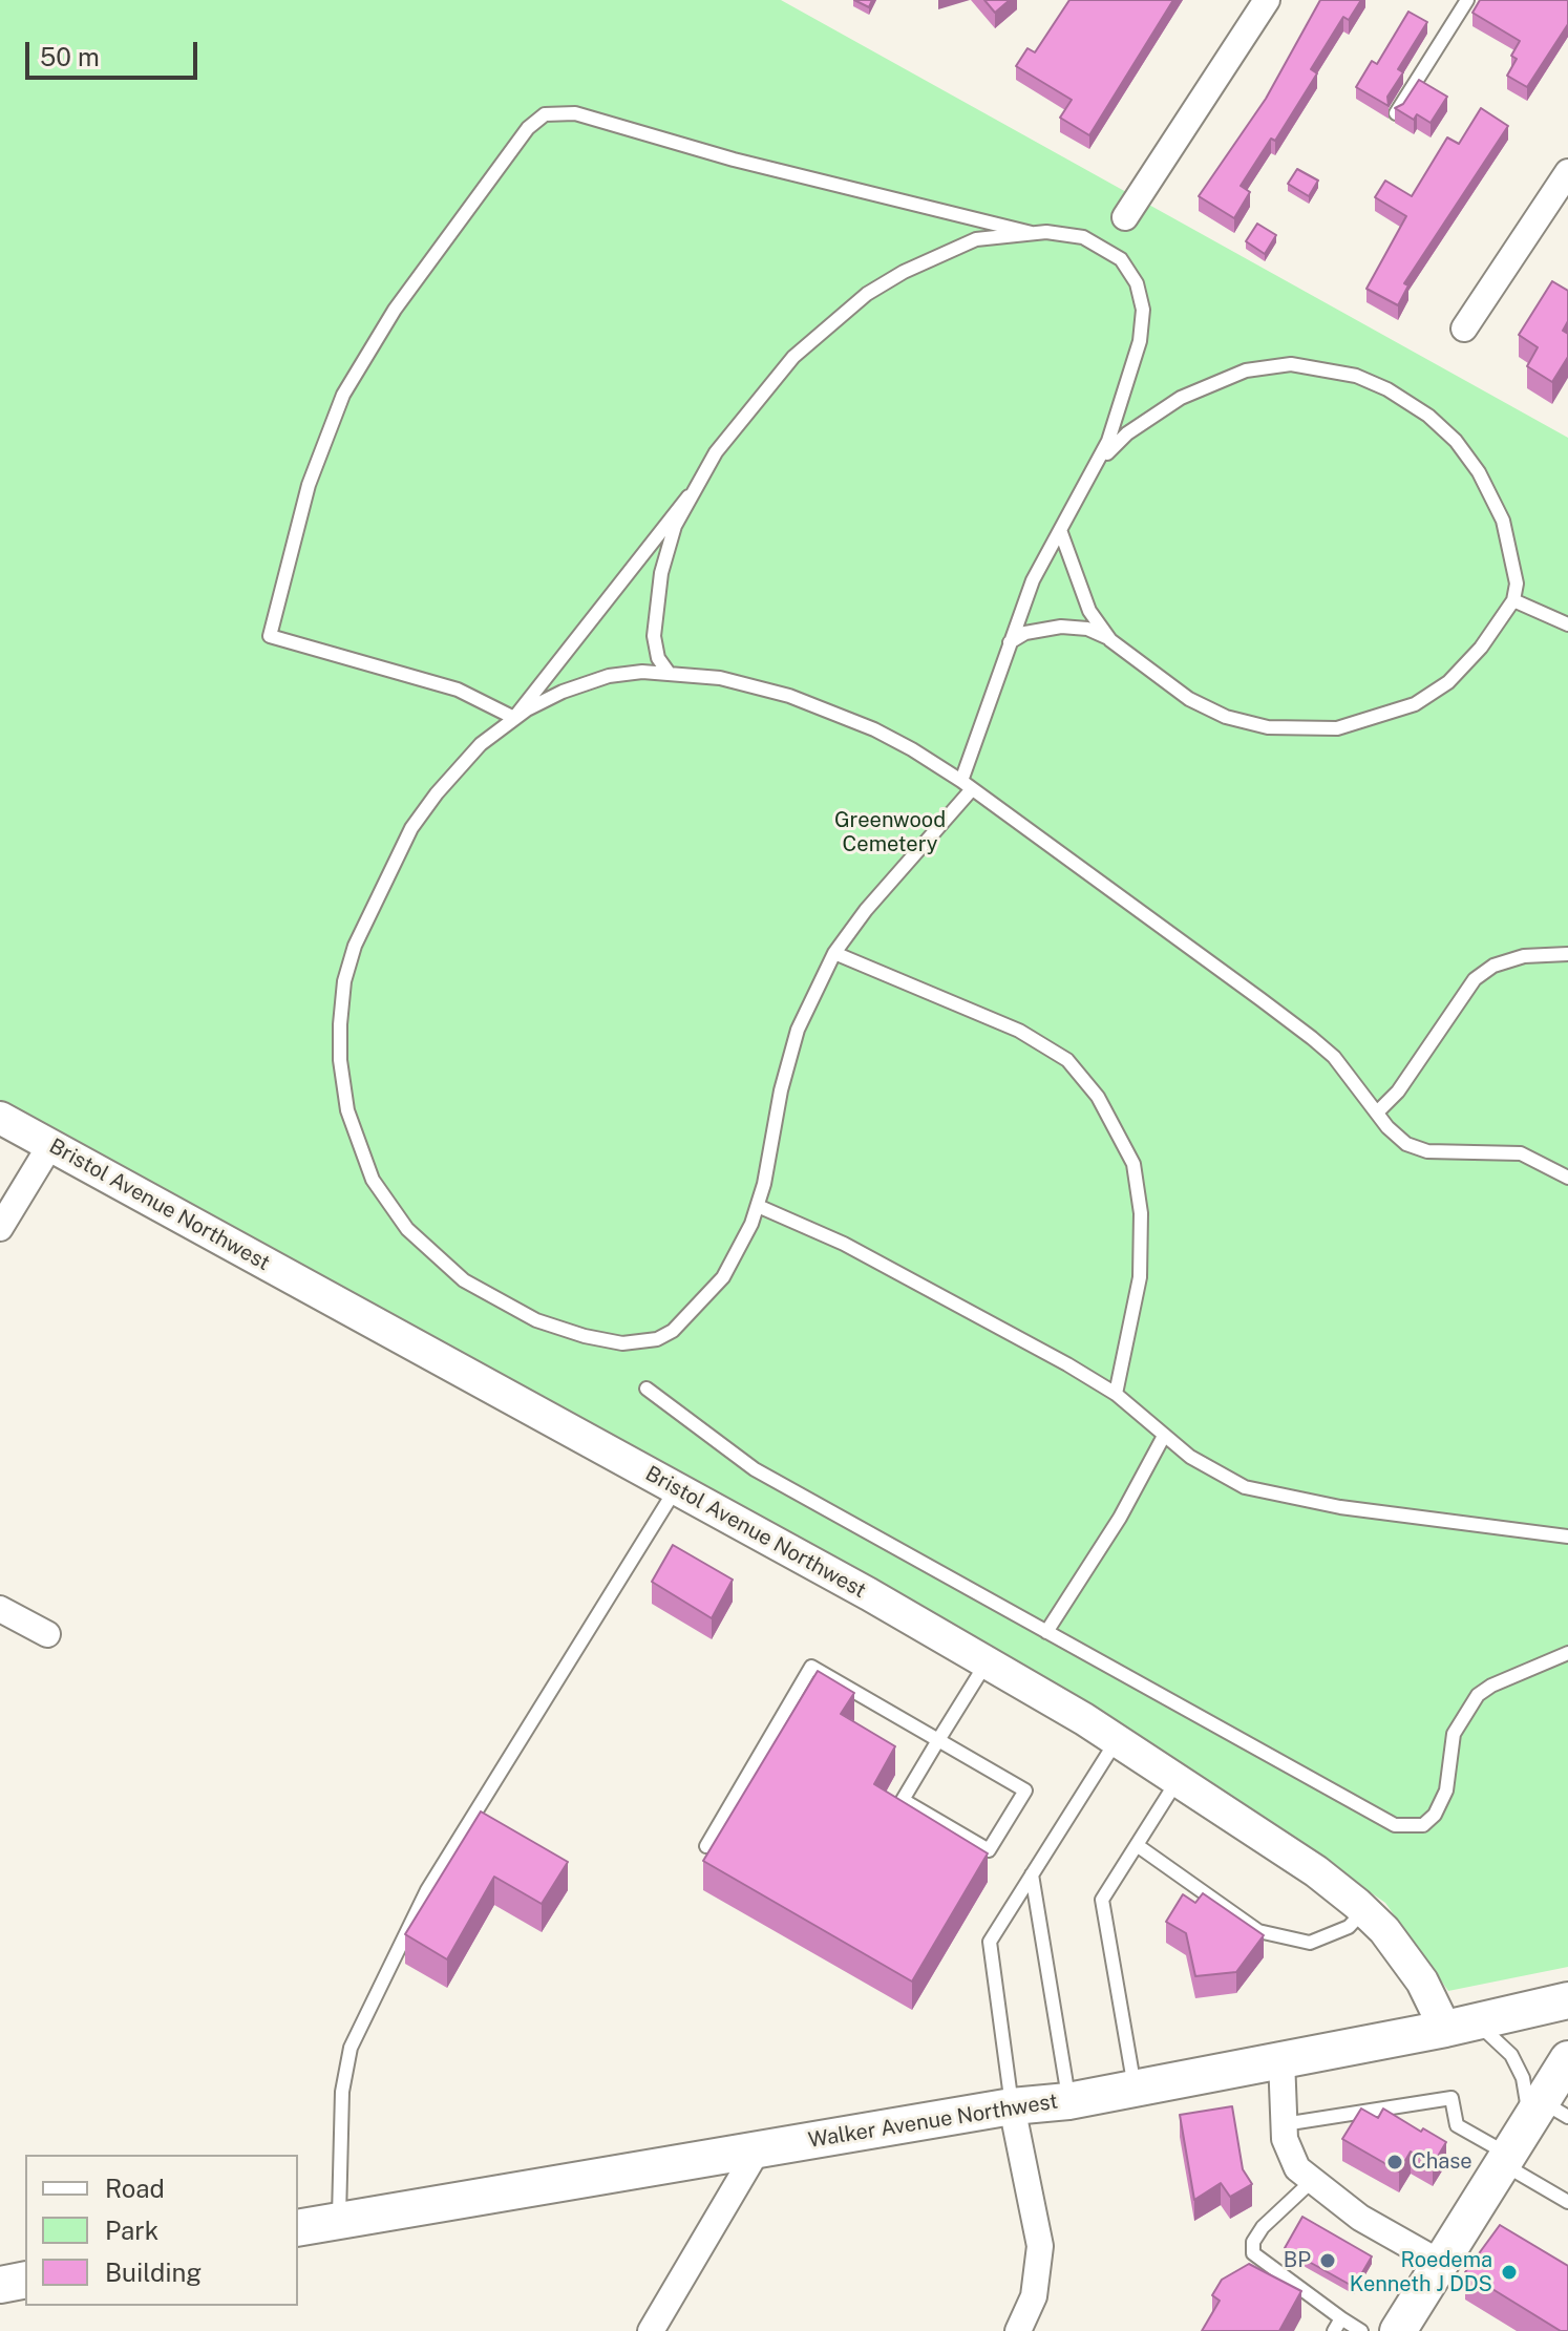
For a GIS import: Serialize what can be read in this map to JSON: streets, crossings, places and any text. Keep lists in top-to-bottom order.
{
  "streets": {
    "main road": ["Walker Avenue Northwest"],
    "street": ["Bristol Avenue Northwest"]
  },
  "crossings": [
    ["Bristol Avenue Northwest", "Walker Avenue Northwest"]
  ],
  "parks": ["Greenwood Cemetery"],
  "places": ["Chase", "BP", "Roedema Kenneth J DDS"],
  "legend": ["Road", "Park", "Building"],
  "scale_bar": "50 m"
}
